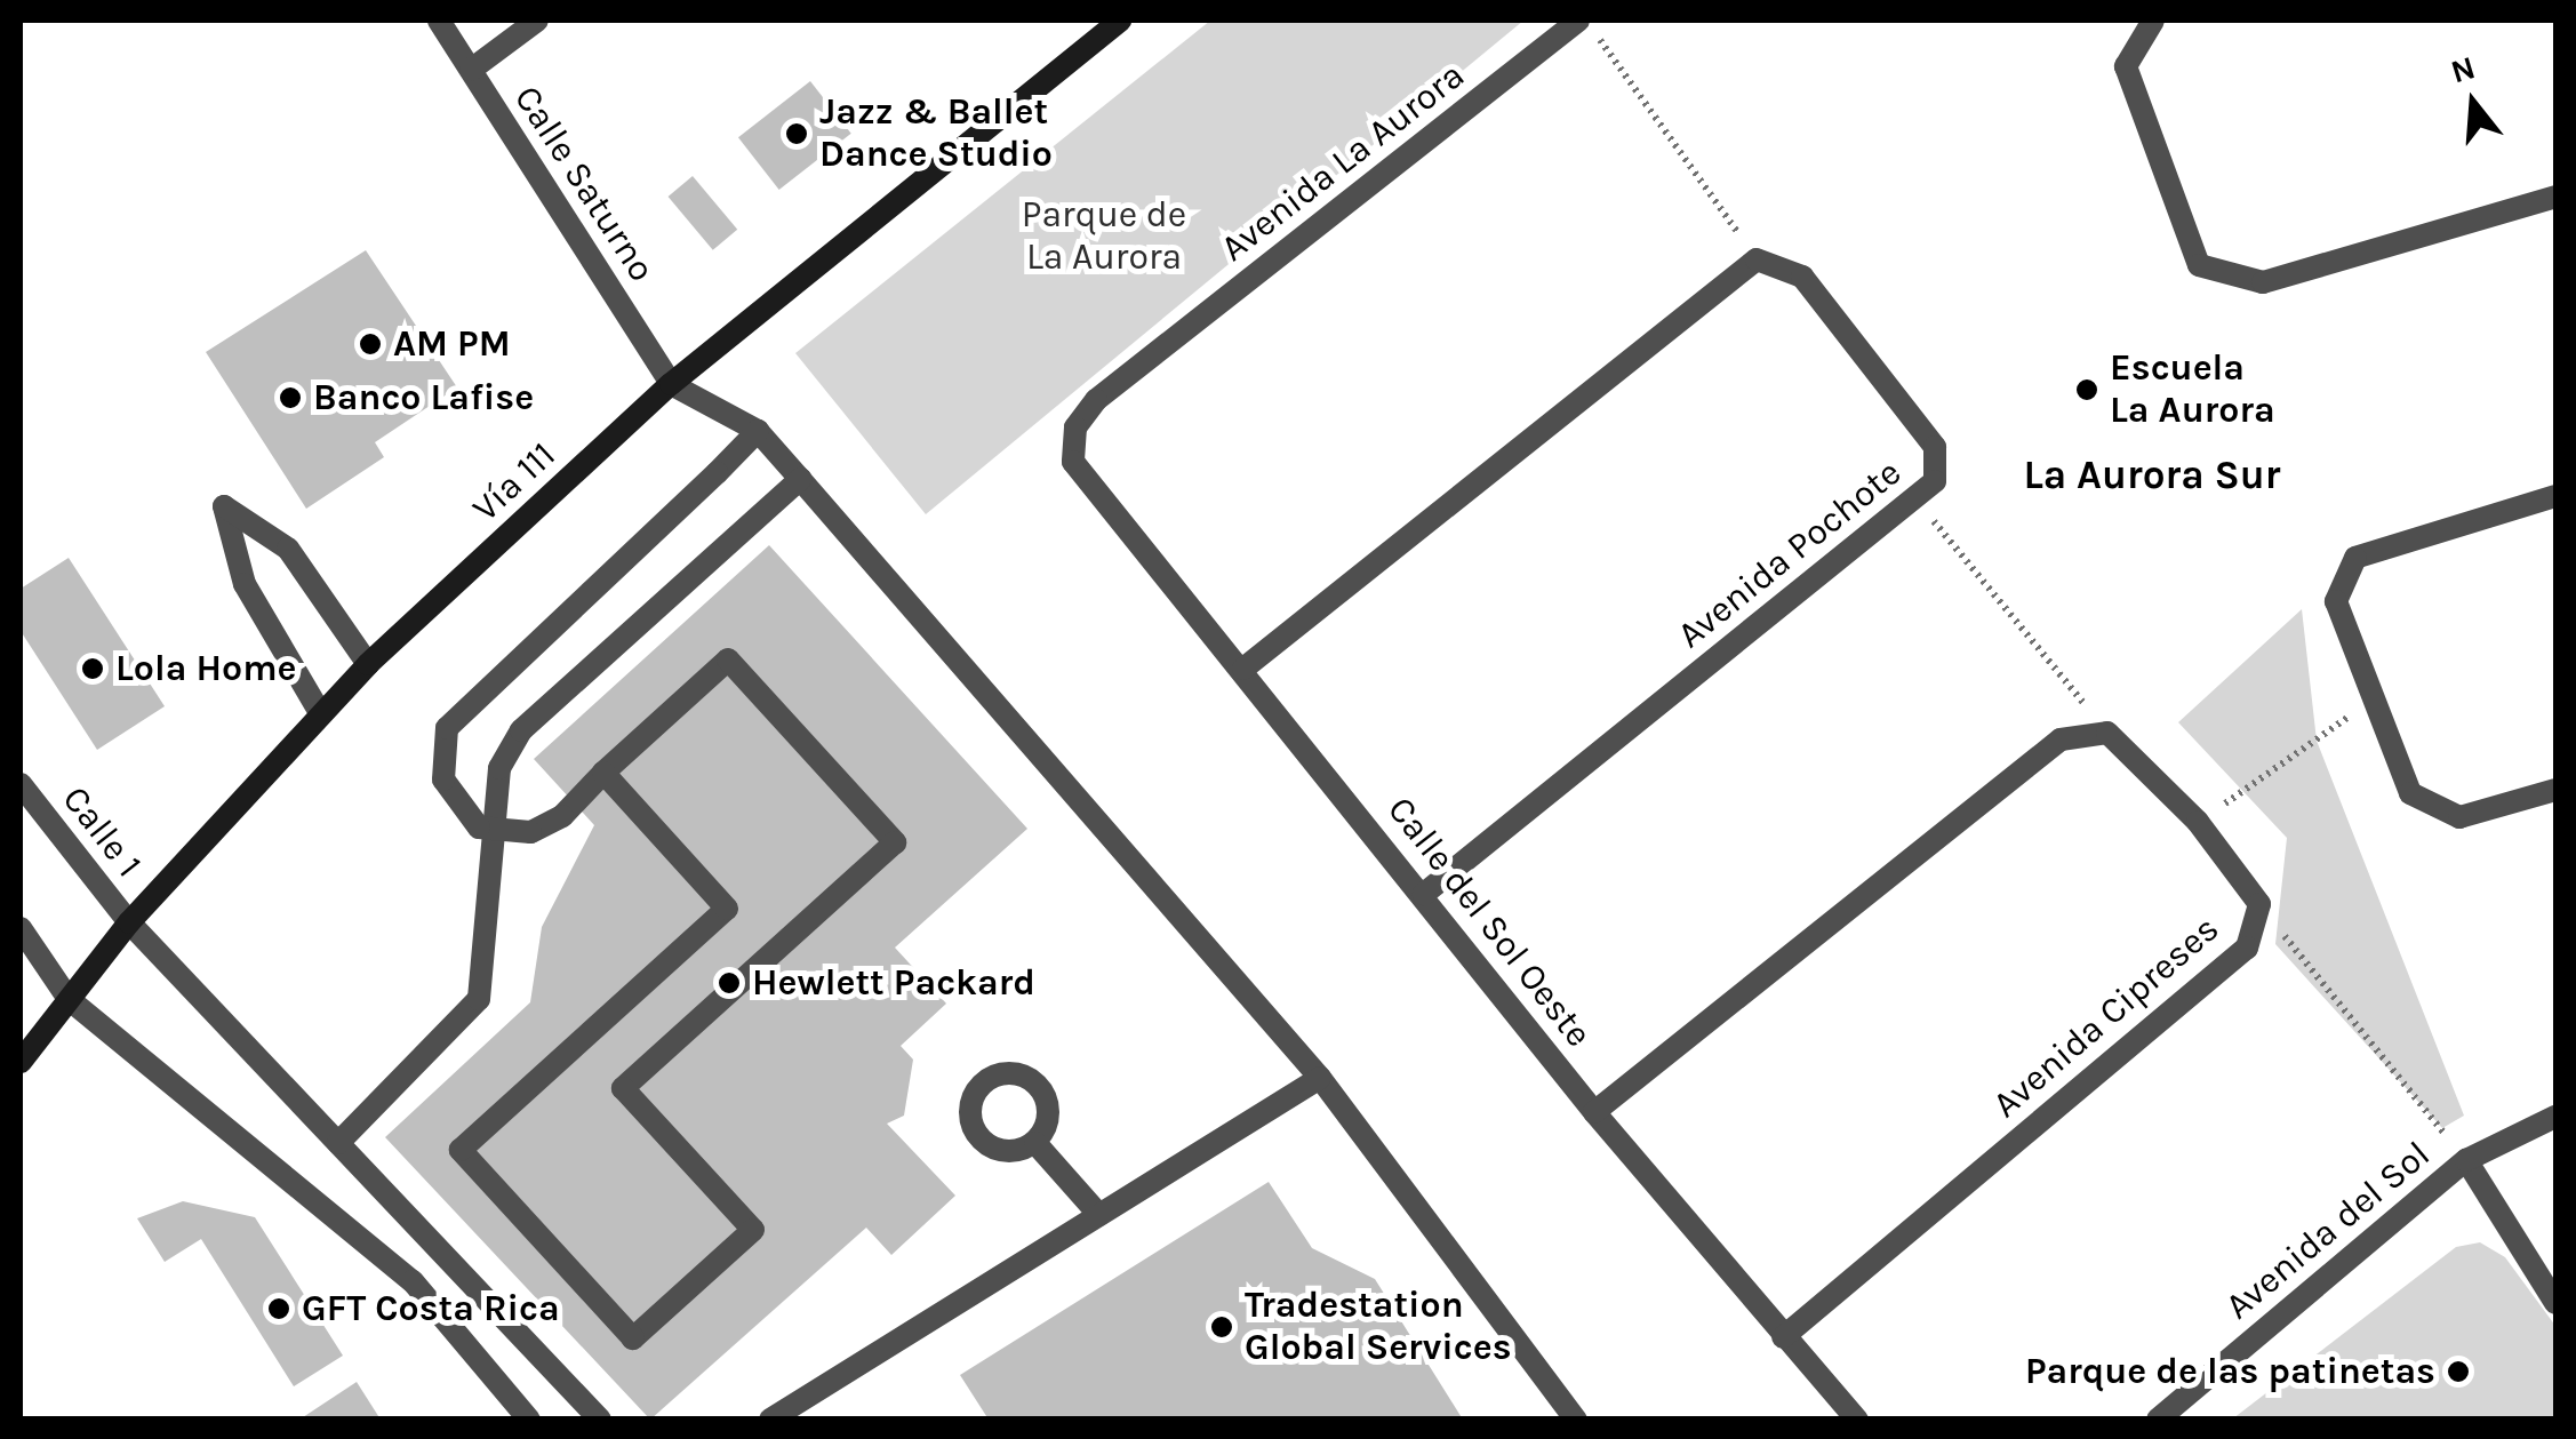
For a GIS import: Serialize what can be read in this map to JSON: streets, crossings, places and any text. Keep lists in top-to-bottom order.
{
  "streets": {
    "main road": ["Vía 111"],
    "street": [
      "Avenida La Aurora",
      "Calle Saturno",
      "Avenida Pochote",
      "Calle 1",
      "Calle del Sol Oeste",
      "Avenida Cipreses",
      "Avenida del Sol"
    ]
  },
  "crossings": [
    ["Avenida La Aurora", "Calle del Sol Oeste"],
    ["Calle Saturno", "Vía 111"],
    ["Vía 111", "Calle 1"],
    ["Avenida Pochote", "Calle del Sol Oeste"],
    ["Calle del Sol Oeste", "Avenida Cipreses"]
  ],
  "districts": ["La Aurora Sur"],
  "parks": ["Parque de La Aurora"],
  "places": [
    "Jazz & Ballet Dance Studio",
    "AM PM",
    "Escuela La Aurora",
    "Banco Lafise",
    "Lola Home",
    "Hewlett Packard",
    "GFT Costa Rica",
    "Tradestation Global Services",
    "Parque de las patinetas"
  ],
  "north": "top"
}
